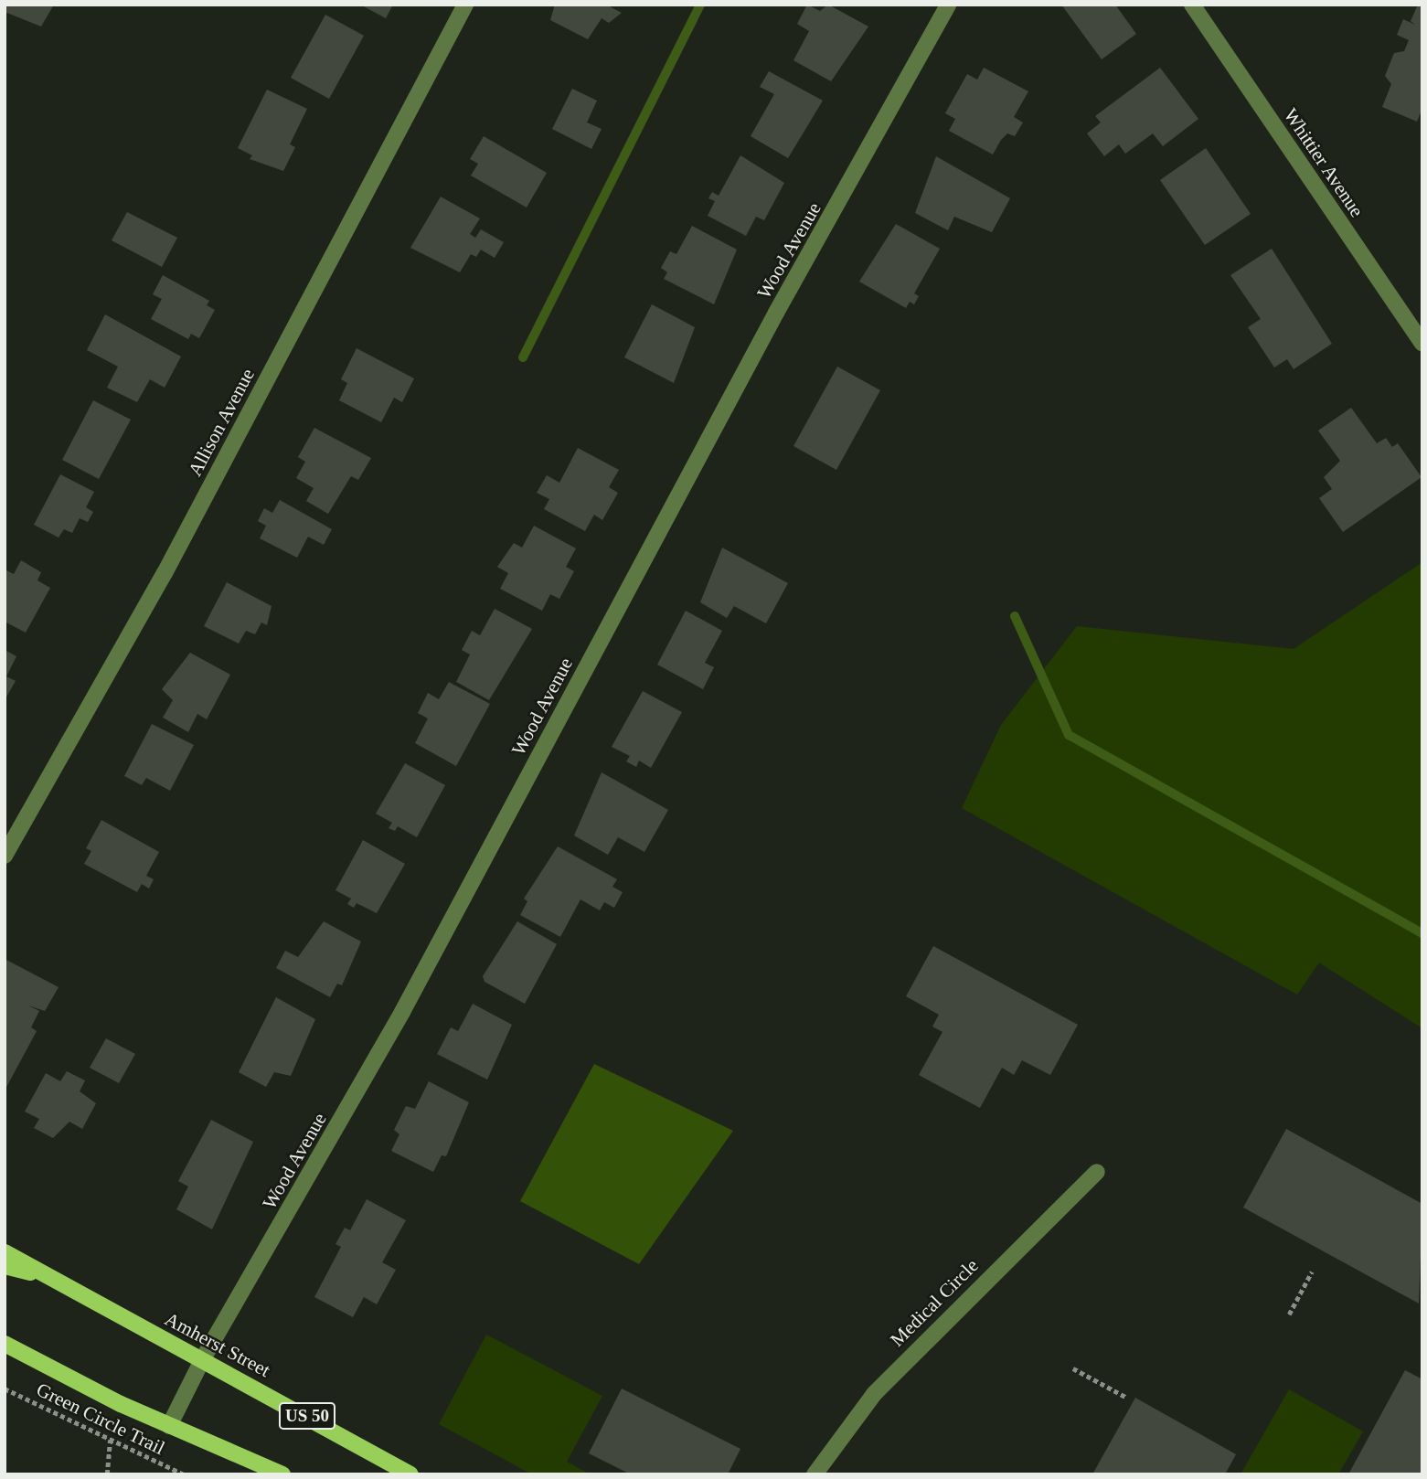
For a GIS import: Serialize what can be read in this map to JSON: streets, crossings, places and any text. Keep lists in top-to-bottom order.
{
  "streets": {
    "main road": ["Amherst Street", "US 50"],
    "street": [
      "Whittier Avenue",
      "Wood Avenue",
      "Allison Avenue",
      "Medical Circle"
    ],
    "path": ["Green Circle Trail"]
  },
  "crossings": [
    ["Wood Avenue", "Amherst Street"]
  ]
}
